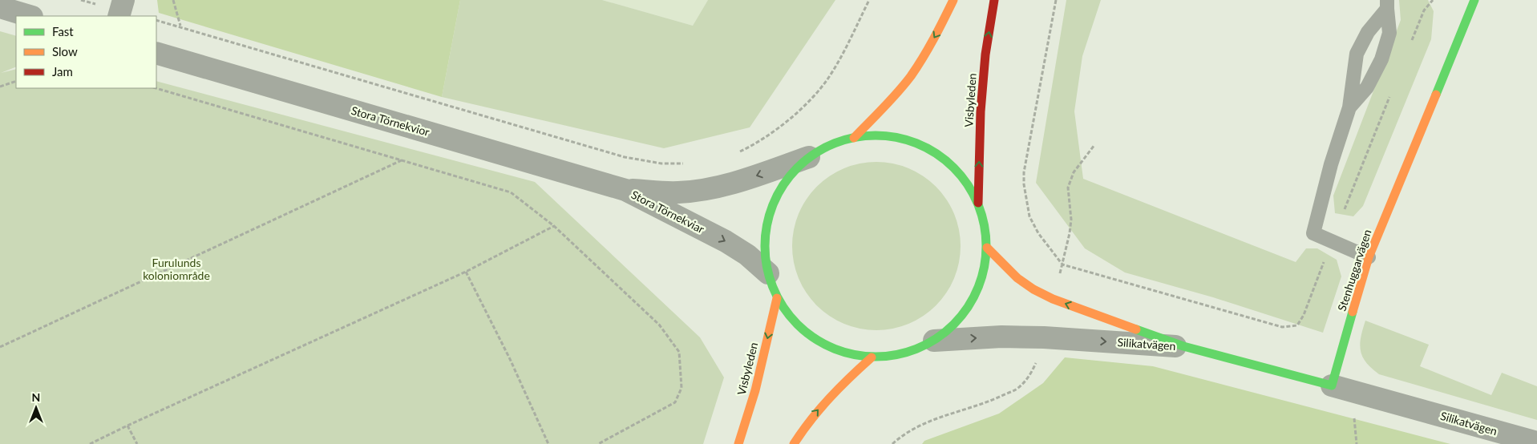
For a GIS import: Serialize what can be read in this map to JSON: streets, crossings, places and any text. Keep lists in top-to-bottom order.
{
  "streets": {
    "main road": ["Visbyleden", "Stenhuggarvägen", "Silikatvägen"],
    "street": ["Stora Törnekvior", "Stora Törnekviar"]
  },
  "crossings": [
    ["Stora Törnekvior", "Stora Törnekviar"],
    ["Stenhuggarvägen", "Silikatvägen"]
  ],
  "parks": ["Furulunds koloniområde"],
  "legend": ["Fast", "Slow", "Jam"],
  "north": "top"
}
